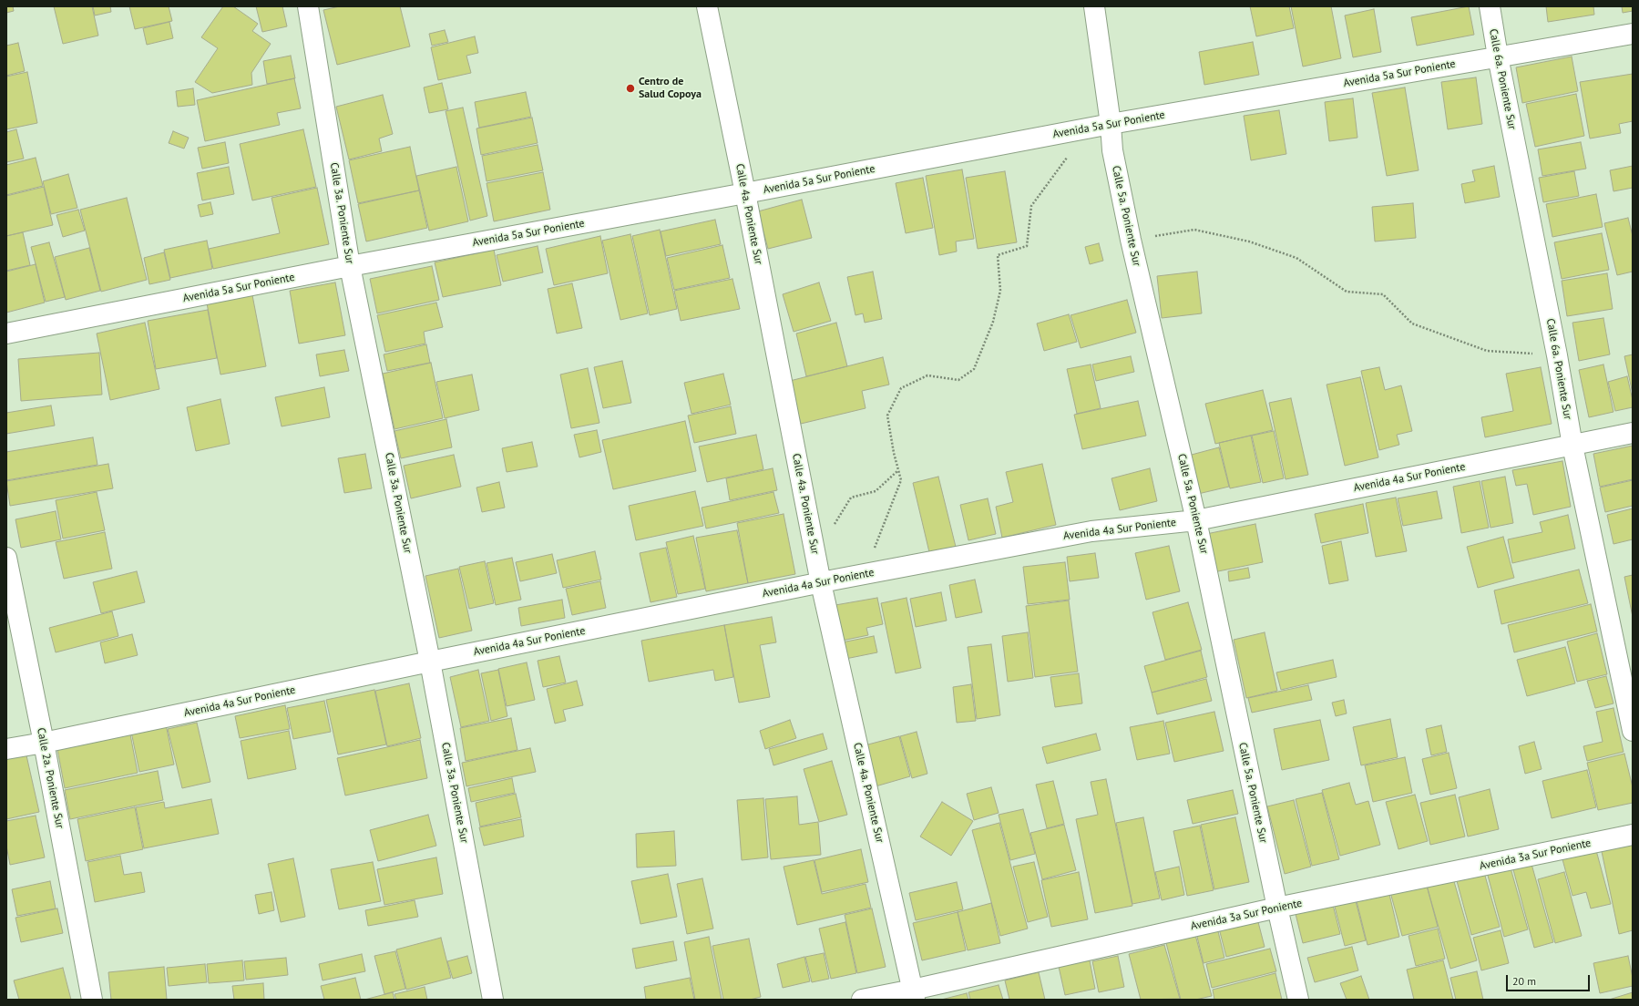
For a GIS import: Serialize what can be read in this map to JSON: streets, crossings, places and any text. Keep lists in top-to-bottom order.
{
  "streets": {
    "street": [
      "Avenida 5a Sur Poniente",
      "Calle 6a. Poniente Sur",
      "Calle 3a. Poniente Sur",
      "Calle 4a. Poniente Sur",
      "Calle 5a. Poniente Sur",
      "Avenida 4a Sur Poniente",
      "Calle 2a. Poniente Sur",
      "Avenida 3a Sur Poniente"
    ]
  },
  "crossings": [
    ["Avenida 5a Sur Poniente", "Calle 6a. Poniente Sur"],
    ["Avenida 5a Sur Poniente", "Calle 3a. Poniente Sur"],
    ["Avenida 5a Sur Poniente", "Calle 4a. Poniente Sur"],
    ["Avenida 5a Sur Poniente", "Calle 5a. Poniente Sur"],
    ["Calle 6a. Poniente Sur", "Avenida 4a Sur Poniente"],
    ["Calle 3a. Poniente Sur", "Avenida 4a Sur Poniente"],
    ["Calle 4a. Poniente Sur", "Avenida 4a Sur Poniente"],
    ["Calle 4a. Poniente Sur", "Avenida 3a Sur Poniente"],
    ["Calle 5a. Poniente Sur", "Avenida 4a Sur Poniente"],
    ["Calle 5a. Poniente Sur", "Avenida 3a Sur Poniente"],
    ["Avenida 4a Sur Poniente", "Calle 2a. Poniente Sur"]
  ],
  "places": ["Centro de Salud Copoya"],
  "scale_bar": "20 m"
}
